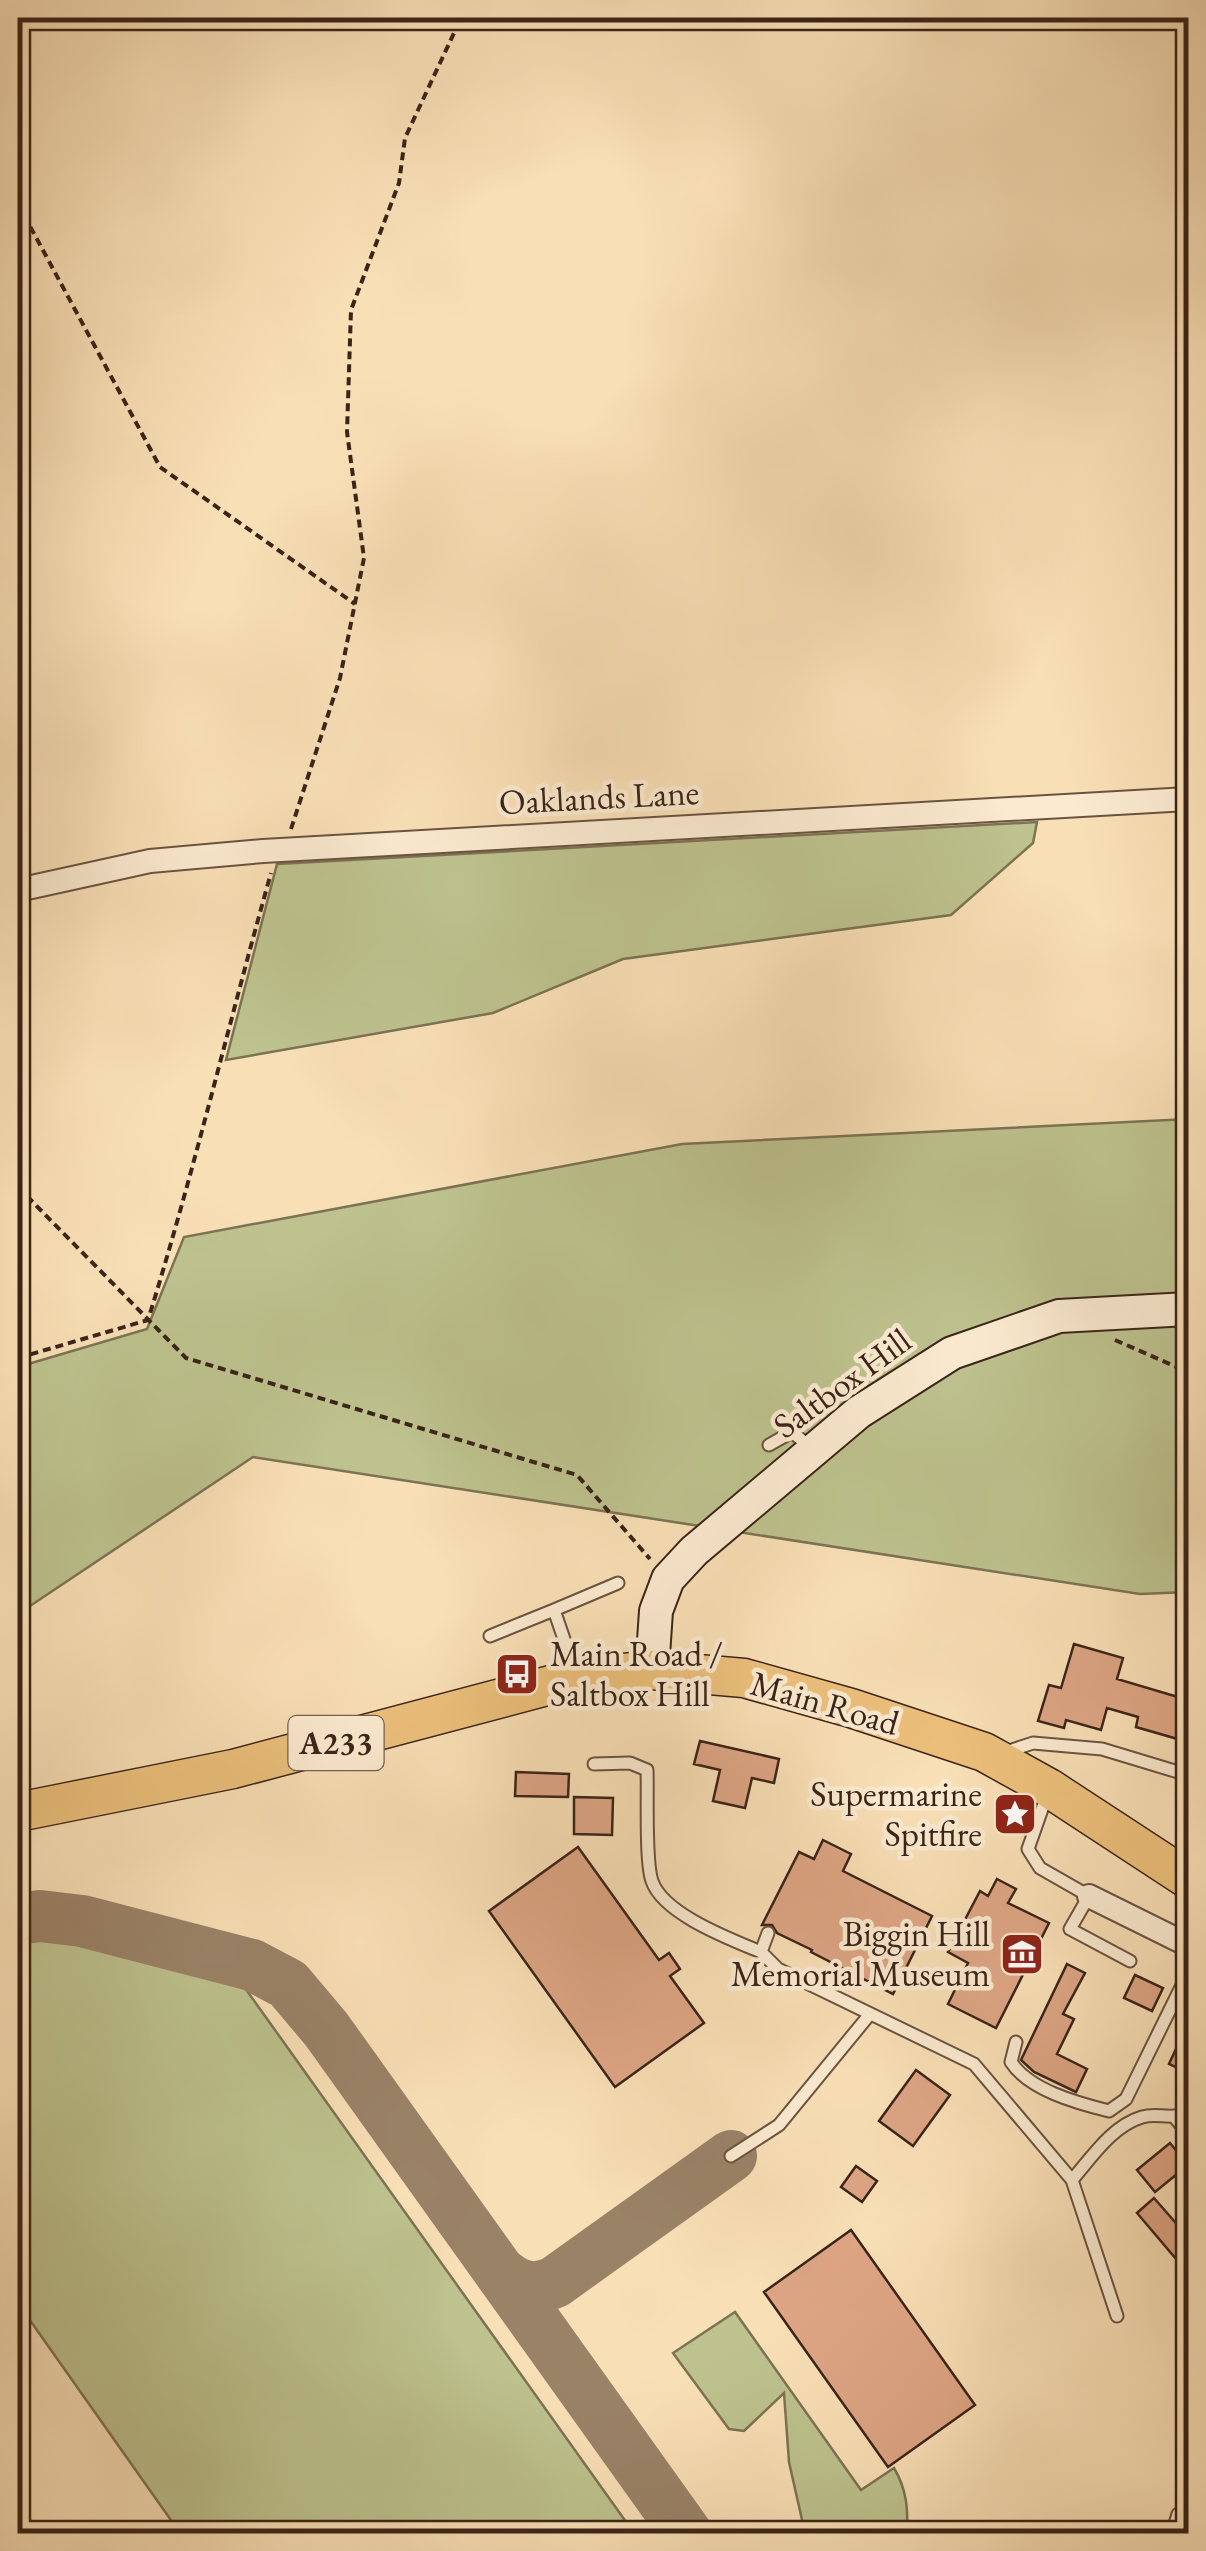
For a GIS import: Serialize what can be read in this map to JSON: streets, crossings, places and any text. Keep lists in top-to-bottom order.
{
  "streets": {
    "main road": ["Main Road", "A233"],
    "street": ["Oaklands Lane", "Saltbox Hill"]
  },
  "crossings": [
    ["Saltbox Hill", "Main Road"]
  ],
  "places": {
    "bus stop": ["Main Road / Saltbox Hill"],
    "place": ["Supermarine Spitfire"],
    "museum": ["Biggin Hill Memorial Museum"]
  }
}
